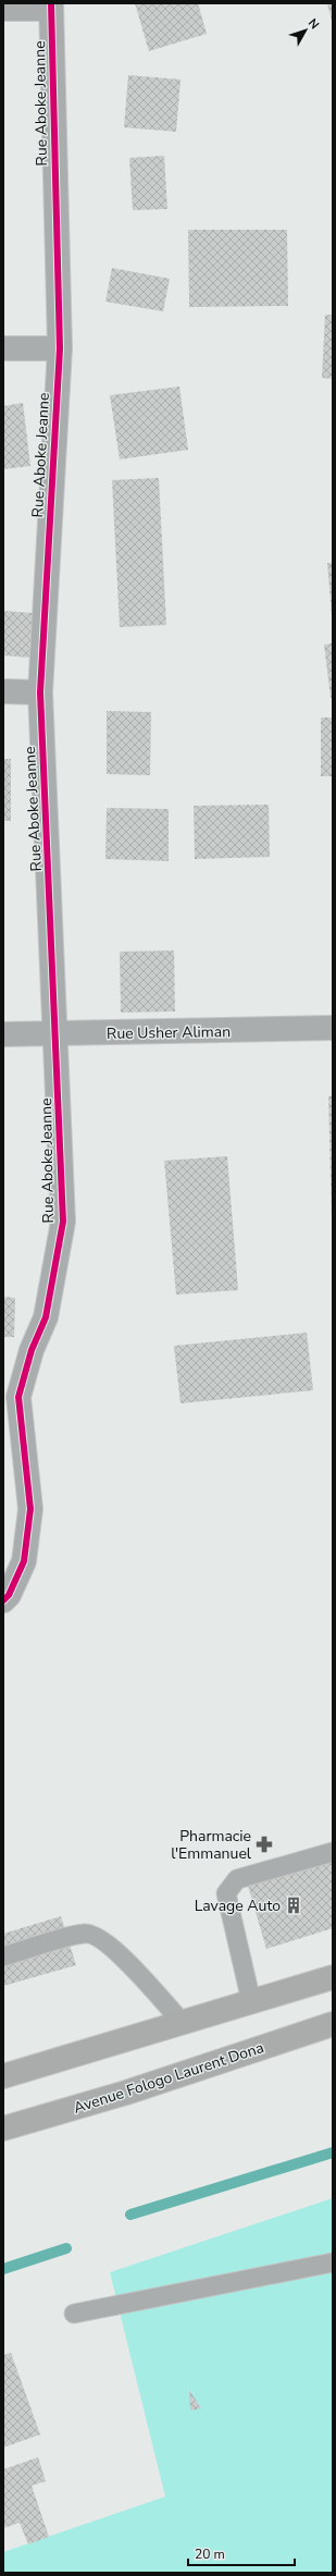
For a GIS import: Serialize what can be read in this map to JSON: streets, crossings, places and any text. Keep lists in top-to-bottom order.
{
  "streets": {
    "main road": ["Avenue Fologo Laurent Dona"],
    "street": ["Rue Aboke Jeanne", "Rue Usher Aliman"]
  },
  "crossings": [
    ["Rue Aboke Jeanne", "Rue Usher Aliman"]
  ],
  "places": {
    "pharmacy": ["Pharmacie l'Emmanuel"],
    "building": ["Lavage Auto"]
  },
  "scale_bar": "20 m",
  "north": "top right"
}
